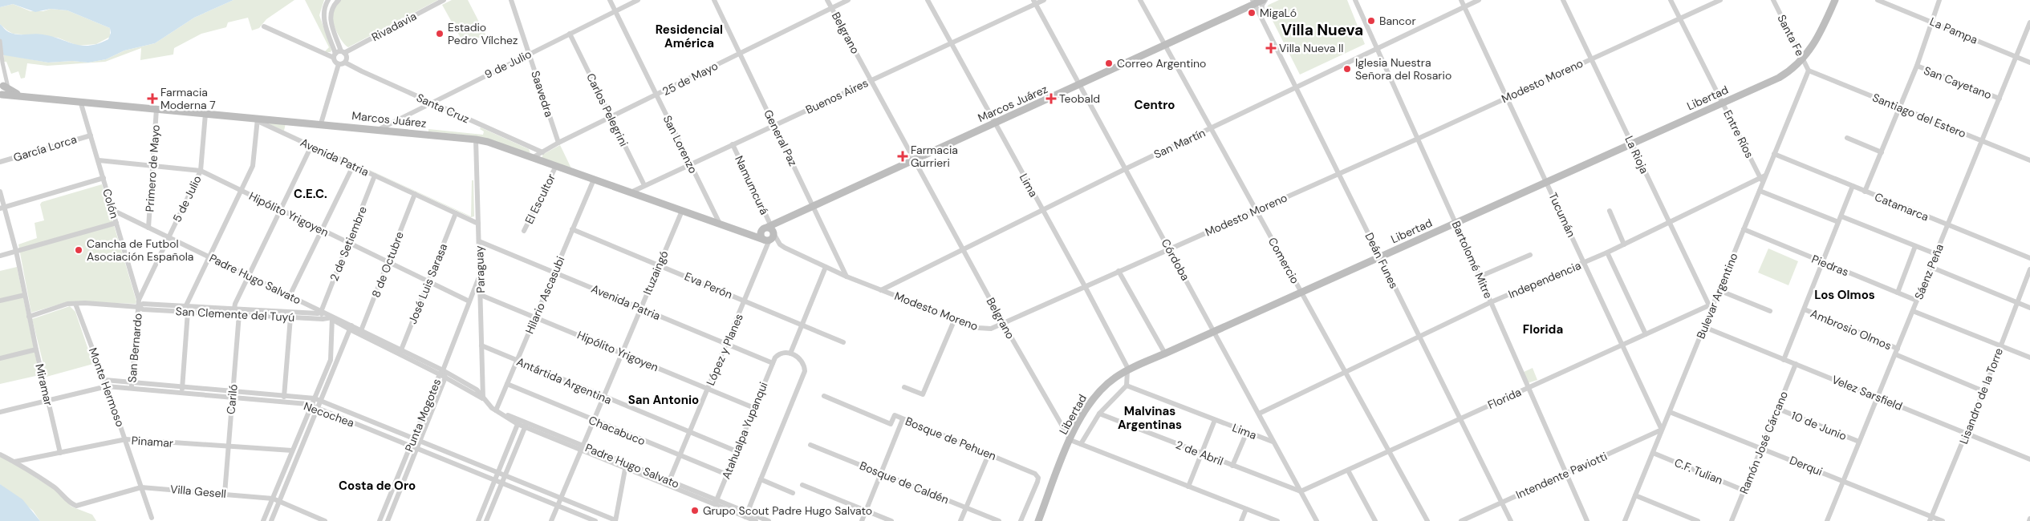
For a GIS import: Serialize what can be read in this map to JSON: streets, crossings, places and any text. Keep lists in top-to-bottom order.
{
  "streets": {
    "main road": ["Libertad", "Marcos Juárez"],
    "street": [
      "Rivadavia",
      "La Pampa",
      "Belgrano",
      "Santa Fe",
      "9 de Julio",
      "25 de Mayo",
      "Modesto Moreno",
      "San Cayetano",
      "Saavedra",
      "Buenos Aires",
      "Santa Cruz",
      "Carlos Pelegrini",
      "Santiago del Estero",
      "Entre Ríos",
      "General Paz",
      "San Martín",
      "San Lorenzo",
      "García Lorca",
      "La Rioja",
      "Avenida Patria",
      "Primero de Mayo",
      "Namumcurá",
      "Lima",
      "5 de Julio",
      "El Escultor",
      "Colón",
      "Catamarca",
      "Hipólito Yrigoyen",
      "Tucumán",
      "2 de Setiembre",
      "Córdoba",
      "Bartolomé Mitre",
      "Comercio",
      "Deán Funes",
      "8 de Octubre",
      "Piedras",
      "Paraguay",
      "Sáenz Peña",
      "Ituzaingó",
      "Padre Hugo Salvato",
      "Independencia",
      "José Luis Sarasa",
      "Eva Perón",
      "Hilario Ascasubi",
      "Bulevar Argentino",
      "San Clemente del Tuyú",
      "Ambrosio Olmos",
      "San Bernardo",
      "López y Planes",
      "Antártida Argentina",
      "Miramar",
      "Monte Hermoso",
      "Velez Sarsfield",
      "Lisandro de la Torre",
      "Florida",
      "Cariló",
      "Necochea",
      "Punta Mogotes",
      "10 de Junio",
      "Chacabuco",
      "Atahualpa Yupanqui",
      "Bosque de Pehuen",
      "Pinamar",
      "Ramón José Cárcano",
      "2 de Abril",
      "Derqui",
      "C.F. Tulian",
      "Intendente Paviotti",
      "Bosque de Caldén",
      "Villa Gesell"
    ]
  },
  "crossings": [
    ["La Pampa", "Sáenz Peña"],
    ["Belgrano", "25 de Mayo"],
    ["Belgrano", "Modesto Moreno"],
    ["Belgrano", "Buenos Aires"],
    ["Belgrano", "Libertad"],
    ["Belgrano", "Marcos Juárez"],
    ["Belgrano", "San Martín"],
    ["Santa Fe", "Libertad"],
    ["Santa Fe", "Santiago del Estero"],
    ["Santa Fe", "Bulevar Argentino"],
    ["9 de Julio", "Saavedra"],
    ["9 de Julio", "Marcos Juárez"],
    ["9 de Julio", "Santa Cruz"],
    ["9 de Julio", "Carlos Pelegrini"],
    ["9 de Julio", "San Lorenzo"],
    ["25 de Mayo", "Saavedra"],
    ["25 de Mayo", "Marcos Juárez"],
    ["25 de Mayo", "Santa Cruz"],
    ["25 de Mayo", "Carlos Pelegrini"],
    ["25 de Mayo", "General Paz"],
    ["25 de Mayo", "San Lorenzo"],
    ["Modesto Moreno", "Marcos Juárez"],
    ["Modesto Moreno", "Entre Ríos"],
    ["Modesto Moreno", "General Paz"],
    ["Modesto Moreno", "San Martín"],
    ["Modesto Moreno", "La Rioja"],
    ["Modesto Moreno", "Namumcurá"],
    ["Modesto Moreno", "Lima"],
    ["Modesto Moreno", "Tucumán"],
    ["Modesto Moreno", "Córdoba"],
    ["Modesto Moreno", "Bartolomé Mitre"],
    ["Modesto Moreno", "Comercio"],
    ["Modesto Moreno", "Deán Funes"],
    ["San Cayetano", "Sáenz Peña"],
    ["Buenos Aires", "Marcos Juárez"],
    ["Buenos Aires", "Carlos Pelegrini"],
    ["Buenos Aires", "General Paz"],
    ["Buenos Aires", "San Lorenzo"],
    ["Buenos Aires", "Namumcurá"],
    ["Buenos Aires", "Lima"],
    ["Buenos Aires", "Córdoba"],
    ["Libertad", "Entre Ríos"],
    ["Libertad", "La Rioja"],
    ["Libertad", "Lima"],
    ["Libertad", "Tucumán"],
    ["Libertad", "Córdoba"],
    ["Libertad", "Bartolomé Mitre"],
    ["Libertad", "Comercio"],
    ["Libertad", "Deán Funes"],
    ["Marcos Juárez", "General Paz"],
    ["Marcos Juárez", "San Lorenzo"],
    ["Marcos Juárez", "Avenida Patria"],
    ["Marcos Juárez", "Primero de Mayo"],
    ["Marcos Juárez", "Namumcurá"],
    ["Marcos Juárez", "Lima"],
    ["Marcos Juárez", "5 de Julio"],
    ["Marcos Juárez", "El Escultor"],
    ["Marcos Juárez", "Colón"],
    ["Marcos Juárez", "Córdoba"],
    ["Marcos Juárez", "Comercio"],
    ["Marcos Juárez", "Deán Funes"],
    ["Marcos Juárez", "Paraguay"],
    ["Marcos Juárez", "Ituzaingó"],
    ["Marcos Juárez", "Hilario Ascasubi"],
    ["Marcos Juárez", "López y Planes"],
    ["Santiago del Estero", "Sáenz Peña"],
    ["Santiago del Estero", "Bulevar Argentino"],
    ["Entre Ríos", "Independencia"],
    ["Entre Ríos", "Bulevar Argentino"],
    ["San Martín", "Lima"],
    ["San Martín", "Tucumán"],
    ["San Martín", "Córdoba"],
    ["San Martín", "Bartolomé Mitre"],
    ["San Martín", "Comercio"],
    ["San Martín", "Deán Funes"],
    ["García Lorca", "Colón"],
    ["La Rioja", "Independencia"],
    ["La Rioja", "Bulevar Argentino"],
    ["La Rioja", "Florida"],
    ["Avenida Patria", "2 de Setiembre"],
    ["Avenida Patria", "8 de Octubre"],
    ["Avenida Patria", "Paraguay"],
    ["Avenida Patria", "Ituzaingó"],
    ["Avenida Patria", "José Luis Sarasa"],
    ["Avenida Patria", "Hilario Ascasubi"],
    ["Avenida Patria", "López y Planes"],
    ["Avenida Patria", "Atahualpa Yupanqui"],
    ["Primero de Mayo", "Hipólito Yrigoyen"],
    ["Primero de Mayo", "Padre Hugo Salvato"],
    ["Lima", "Córdoba"],
    ["5 de Julio", "Colón"],
    ["5 de Julio", "Hipólito Yrigoyen"],
    ["5 de Julio", "Padre Hugo Salvato"],
    ["Colón", "Hipólito Yrigoyen"],
    ["Colón", "Padre Hugo Salvato"],
    ["Colón", "San Clemente del Tuyú"],
    ["Colón", "San Bernardo"],
    ["Catamarca", "Sáenz Peña"],
    ["Catamarca", "Bulevar Argentino"],
    ["Hipólito Yrigoyen", "2 de Setiembre"],
    ["Hipólito Yrigoyen", "8 de Octubre"],
    ["Hipólito Yrigoyen", "Paraguay"],
    ["Hipólito Yrigoyen", "Ituzaingó"],
    ["Hipólito Yrigoyen", "José Luis Sarasa"],
    ["Hipólito Yrigoyen", "Hilario Ascasubi"],
    ["Hipólito Yrigoyen", "López y Planes"],
    ["Hipólito Yrigoyen", "Atahualpa Yupanqui"],
    ["Tucumán", "Independencia"],
    ["Tucumán", "Bulevar Argentino"],
    ["Tucumán", "Florida"],
    ["Tucumán", "Intendente Paviotti"],
    ["2 de Setiembre", "Padre Hugo Salvato"],
    ["2 de Setiembre", "San Clemente del Tuyú"],
    ["Córdoba", "Independencia"],
    ["Córdoba", "Florida"],
    ["Córdoba", "2 de Abril"],
    ["Bartolomé Mitre", "Independencia"],
    ["Bartolomé Mitre", "Florida"],
    ["Bartolomé Mitre", "Intendente Paviotti"],
    ["Comercio", "Independencia"],
    ["Comercio", "Florida"],
    ["Deán Funes", "Independencia"],
    ["Deán Funes", "Florida"],
    ["Deán Funes", "Intendente Paviotti"],
    ["8 de Octubre", "Padre Hugo Salvato"],
    ["Piedras", "Sáenz Peña"],
    ["Piedras", "Bulevar Argentino"],
    ["Paraguay", "Padre Hugo Salvato"],
    ["Paraguay", "Antártida Argentina"],
    ["Sáenz Peña", "Ambrosio Olmos"],
    ["Sáenz Peña", "Velez Sarsfield"],
    ["Sáenz Peña", "10 de Junio"],
    ["Sáenz Peña", "Derqui"],
    ["Ituzaingó", "Padre Hugo Salvato"],
    ["Ituzaingó", "Eva Perón"],
    ["Ituzaingó", "Antártida Argentina"],
    ["Ituzaingó", "Necochea"],
    ["Ituzaingó", "Chacabuco"],
    ["Padre Hugo Salvato", "José Luis Sarasa"],
    ["Padre Hugo Salvato", "Hilario Ascasubi"],
    ["Padre Hugo Salvato", "San Clemente del Tuyú"],
    ["Padre Hugo Salvato", "López y Planes"],
    ["Padre Hugo Salvato", "Punta Mogotes"],
    ["Padre Hugo Salvato", "Atahualpa Yupanqui"],
    ["Independencia", "Bulevar Argentino"],
    ["Eva Perón", "Hilario Ascasubi"],
    ["Eva Perón", "López y Planes"],
    ["Hilario Ascasubi", "Antártida Argentina"],
    ["Hilario Ascasubi", "Chacabuco"],
    ["Bulevar Argentino", "Velez Sarsfield"],
    ["Bulevar Argentino", "Florida"],
    ["Bulevar Argentino", "Derqui"],
    ["Bulevar Argentino", "C.F. Tulian"],
    ["Bulevar Argentino", "Intendente Paviotti"],
    ["San Clemente del Tuyú", "San Bernardo"],
    ["San Clemente del Tuyú", "Miramar"],
    ["San Clemente del Tuyú", "Monte Hermoso"],
    ["San Clemente del Tuyú", "Cariló"],
    ["Ambrosio Olmos", "Lisandro de la Torre"],
    ["San Bernardo", "Necochea"],
    ["López y Planes", "Antártida Argentina"],
    ["López y Planes", "Chacabuco"],
    ["Antártida Argentina", "Atahualpa Yupanqui"],
    ["Miramar", "Necochea"],
    ["Miramar", "Pinamar"],
    ["Monte Hermoso", "Necochea"],
    ["Monte Hermoso", "Pinamar"],
    ["Monte Hermoso", "Villa Gesell"],
    ["Velez Sarsfield", "Lisandro de la Torre"],
    ["Velez Sarsfield", "Ramón José Cárcano"],
    ["Lisandro de la Torre", "Derqui"],
    ["Florida", "2 de Abril"],
    ["Cariló", "Necochea"],
    ["Cariló", "Pinamar"],
    ["Cariló", "Villa Gesell"],
    ["Necochea", "Punta Mogotes"],
    ["10 de Junio", "Ramón José Cárcano"],
    ["Chacabuco", "Atahualpa Yupanqui"],
    ["Pinamar", "Villa Gesell"],
    ["Ramón José Cárcano", "Derqui"],
    ["Ramón José Cárcano", "C.F. Tulian"]
  ],
  "districts": [
    "Residencial América",
    "Villa Nueva",
    "Centro",
    "C.E.C.",
    "Los Olmos",
    "Florida",
    "San Antonio",
    "Malvinas Argentinas",
    "Costa de Oro"
  ],
  "places": {
    "other": [
      "MigaLó",
      "Bancor",
      "Estadio Pedro Vílchez",
      "Correo Argentino",
      "Iglesia Nuestra Señora del Rosario",
      "Cancha de Futbol Asociación Española",
      "Grupo Scout Padre Hugo Salvato"
    ],
    "health": [
      "Villa Nueva II",
      "Farmacia Moderna 7",
      "Teobald",
      "Farmacia Gurrieri"
    ]
  }
}
